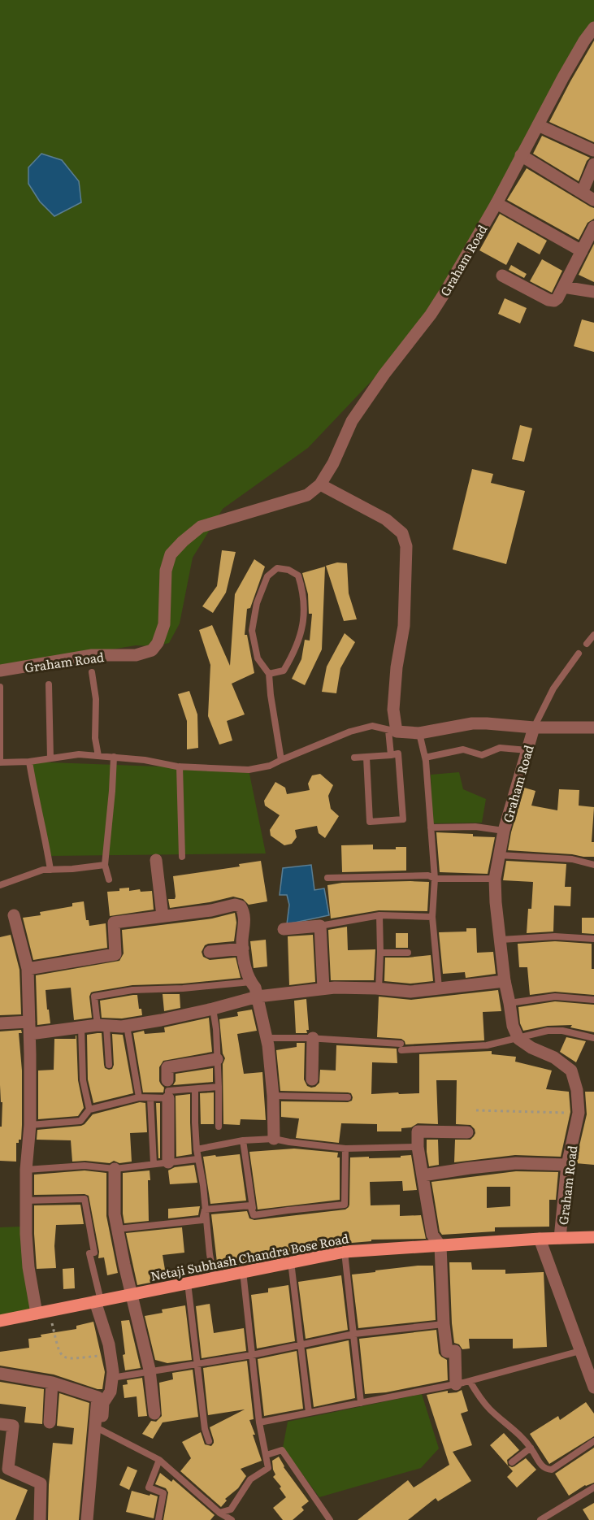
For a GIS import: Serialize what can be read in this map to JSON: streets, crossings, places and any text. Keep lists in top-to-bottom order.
{
  "streets": {
    "main road": ["Netaji Subhash Chandra Bose Road"],
    "street": ["Graham Road"]
  },
  "crossings": [
    ["Graham Road", "Netaji Subhash Chandra Bose Road"]
  ]
}
